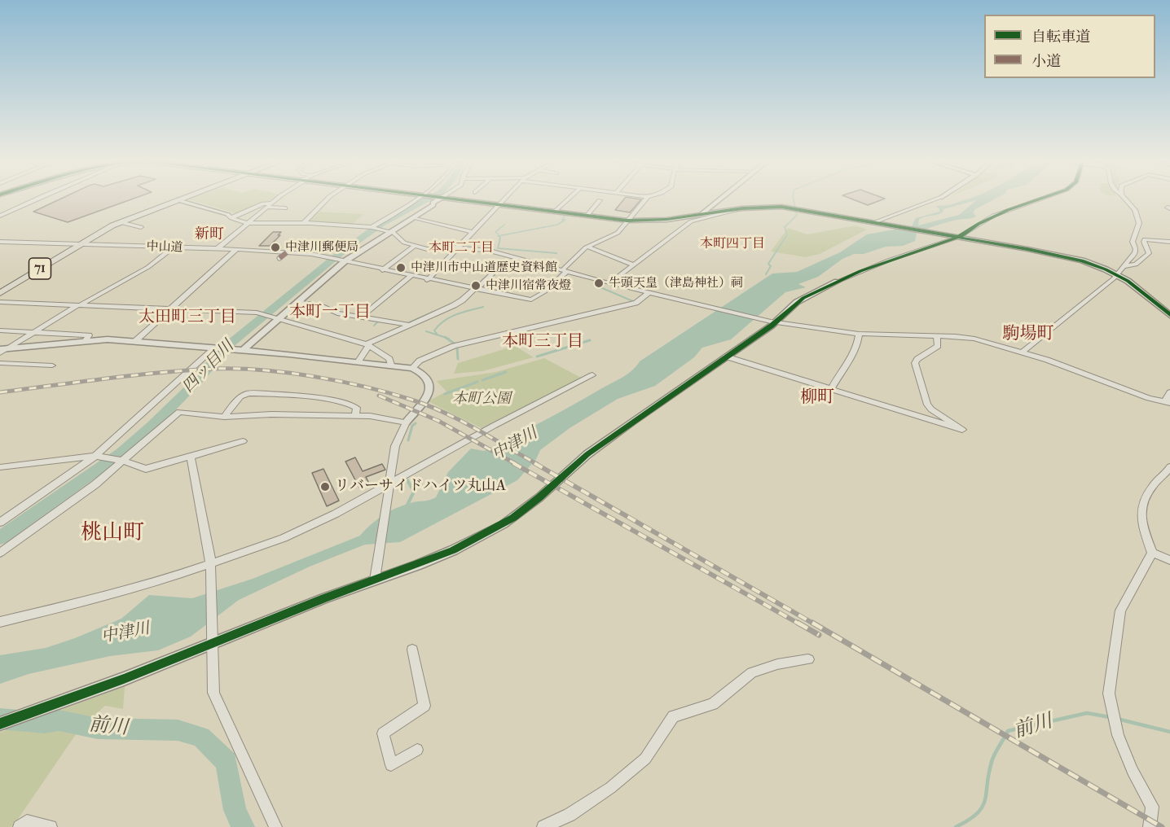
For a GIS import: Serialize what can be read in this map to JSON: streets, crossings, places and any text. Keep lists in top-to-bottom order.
{
  "streets": {
    "main road": ["71"],
    "street": ["中山道"]
  },
  "crossings": [
    ["中山道", "71"]
  ],
  "districts": [
    "新町",
    "本町四丁目",
    "本町二丁目",
    "本町一丁目",
    "太田町三丁目",
    "駒場町",
    "本町三丁目",
    "柳町",
    "桃山町"
  ],
  "water": ["四ッ目川", "中津川", "前川"],
  "parks": ["本町公園"],
  "places": [
    "中津川郵便局",
    "中津川市中山道歴史資料館",
    "牛頭天皇（津島神社）祠",
    "中津川宿常夜燈",
    "リバーサイドハイツ丸山A"
  ],
  "legend": ["自転車道", "小道"]
}
